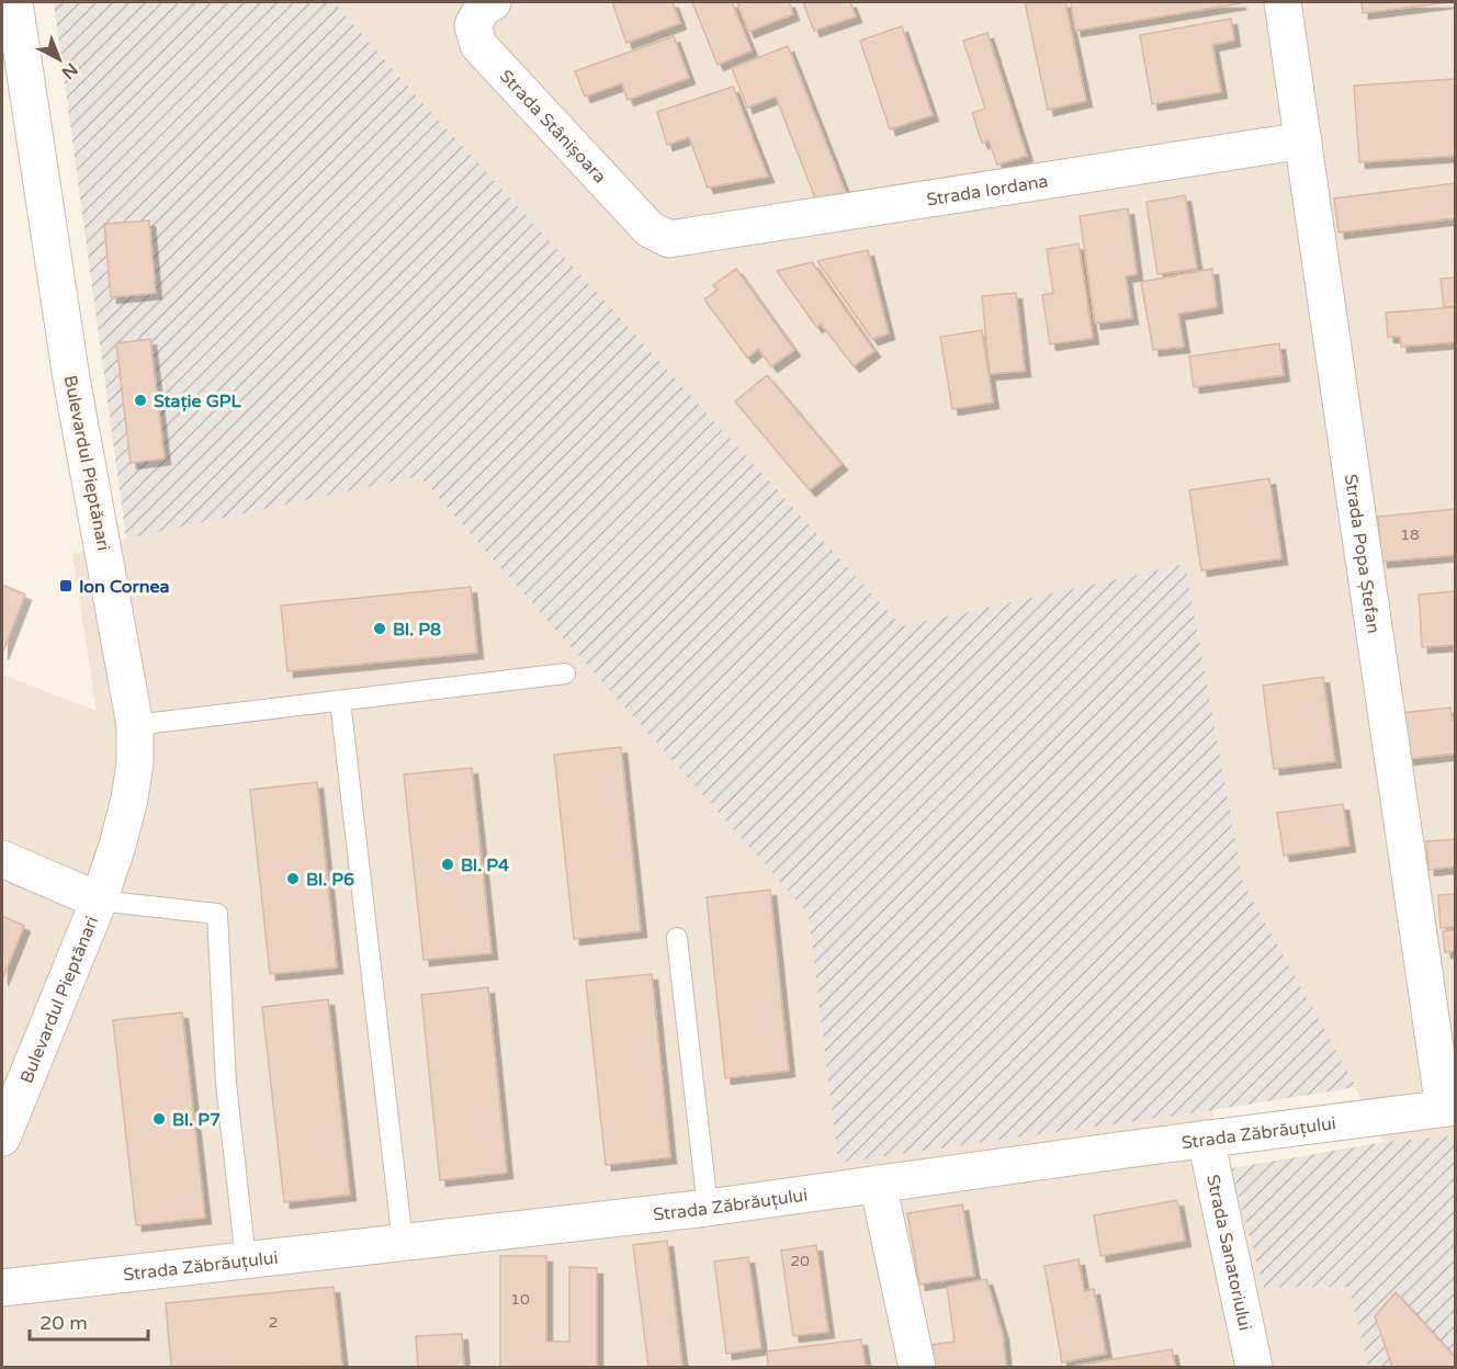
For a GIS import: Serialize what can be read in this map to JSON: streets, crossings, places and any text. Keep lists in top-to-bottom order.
{
  "streets": {
    "street": [
      "Strada Stânișoara",
      "Strada Iordana",
      "Bulevardul Pieptănari",
      "Strada Popa Ștefan",
      "Strada Zăbrăuțului",
      "Strada Sanatoriului"
    ]
  },
  "crossings": [
    ["Strada Stânișoara", "Strada Iordana"],
    ["Strada Iordana", "Strada Popa Ștefan"],
    ["Strada Popa Ștefan", "Strada Zăbrăuțului"],
    ["Strada Zăbrăuțului", "Strada Sanatoriului"]
  ],
  "places": {
    "other": [
      "Stație GPL",
      "Bl. P8",
      "Bl. P4",
      "Bl. P6",
      "Bl. P7"
    ],
    "transit": ["Ion Cornea"]
  },
  "house_numbers": [
    "18",
    "20",
    "10",
    "2"
  ],
  "scale_bar": "20 m",
  "north": "bottom right"
}
